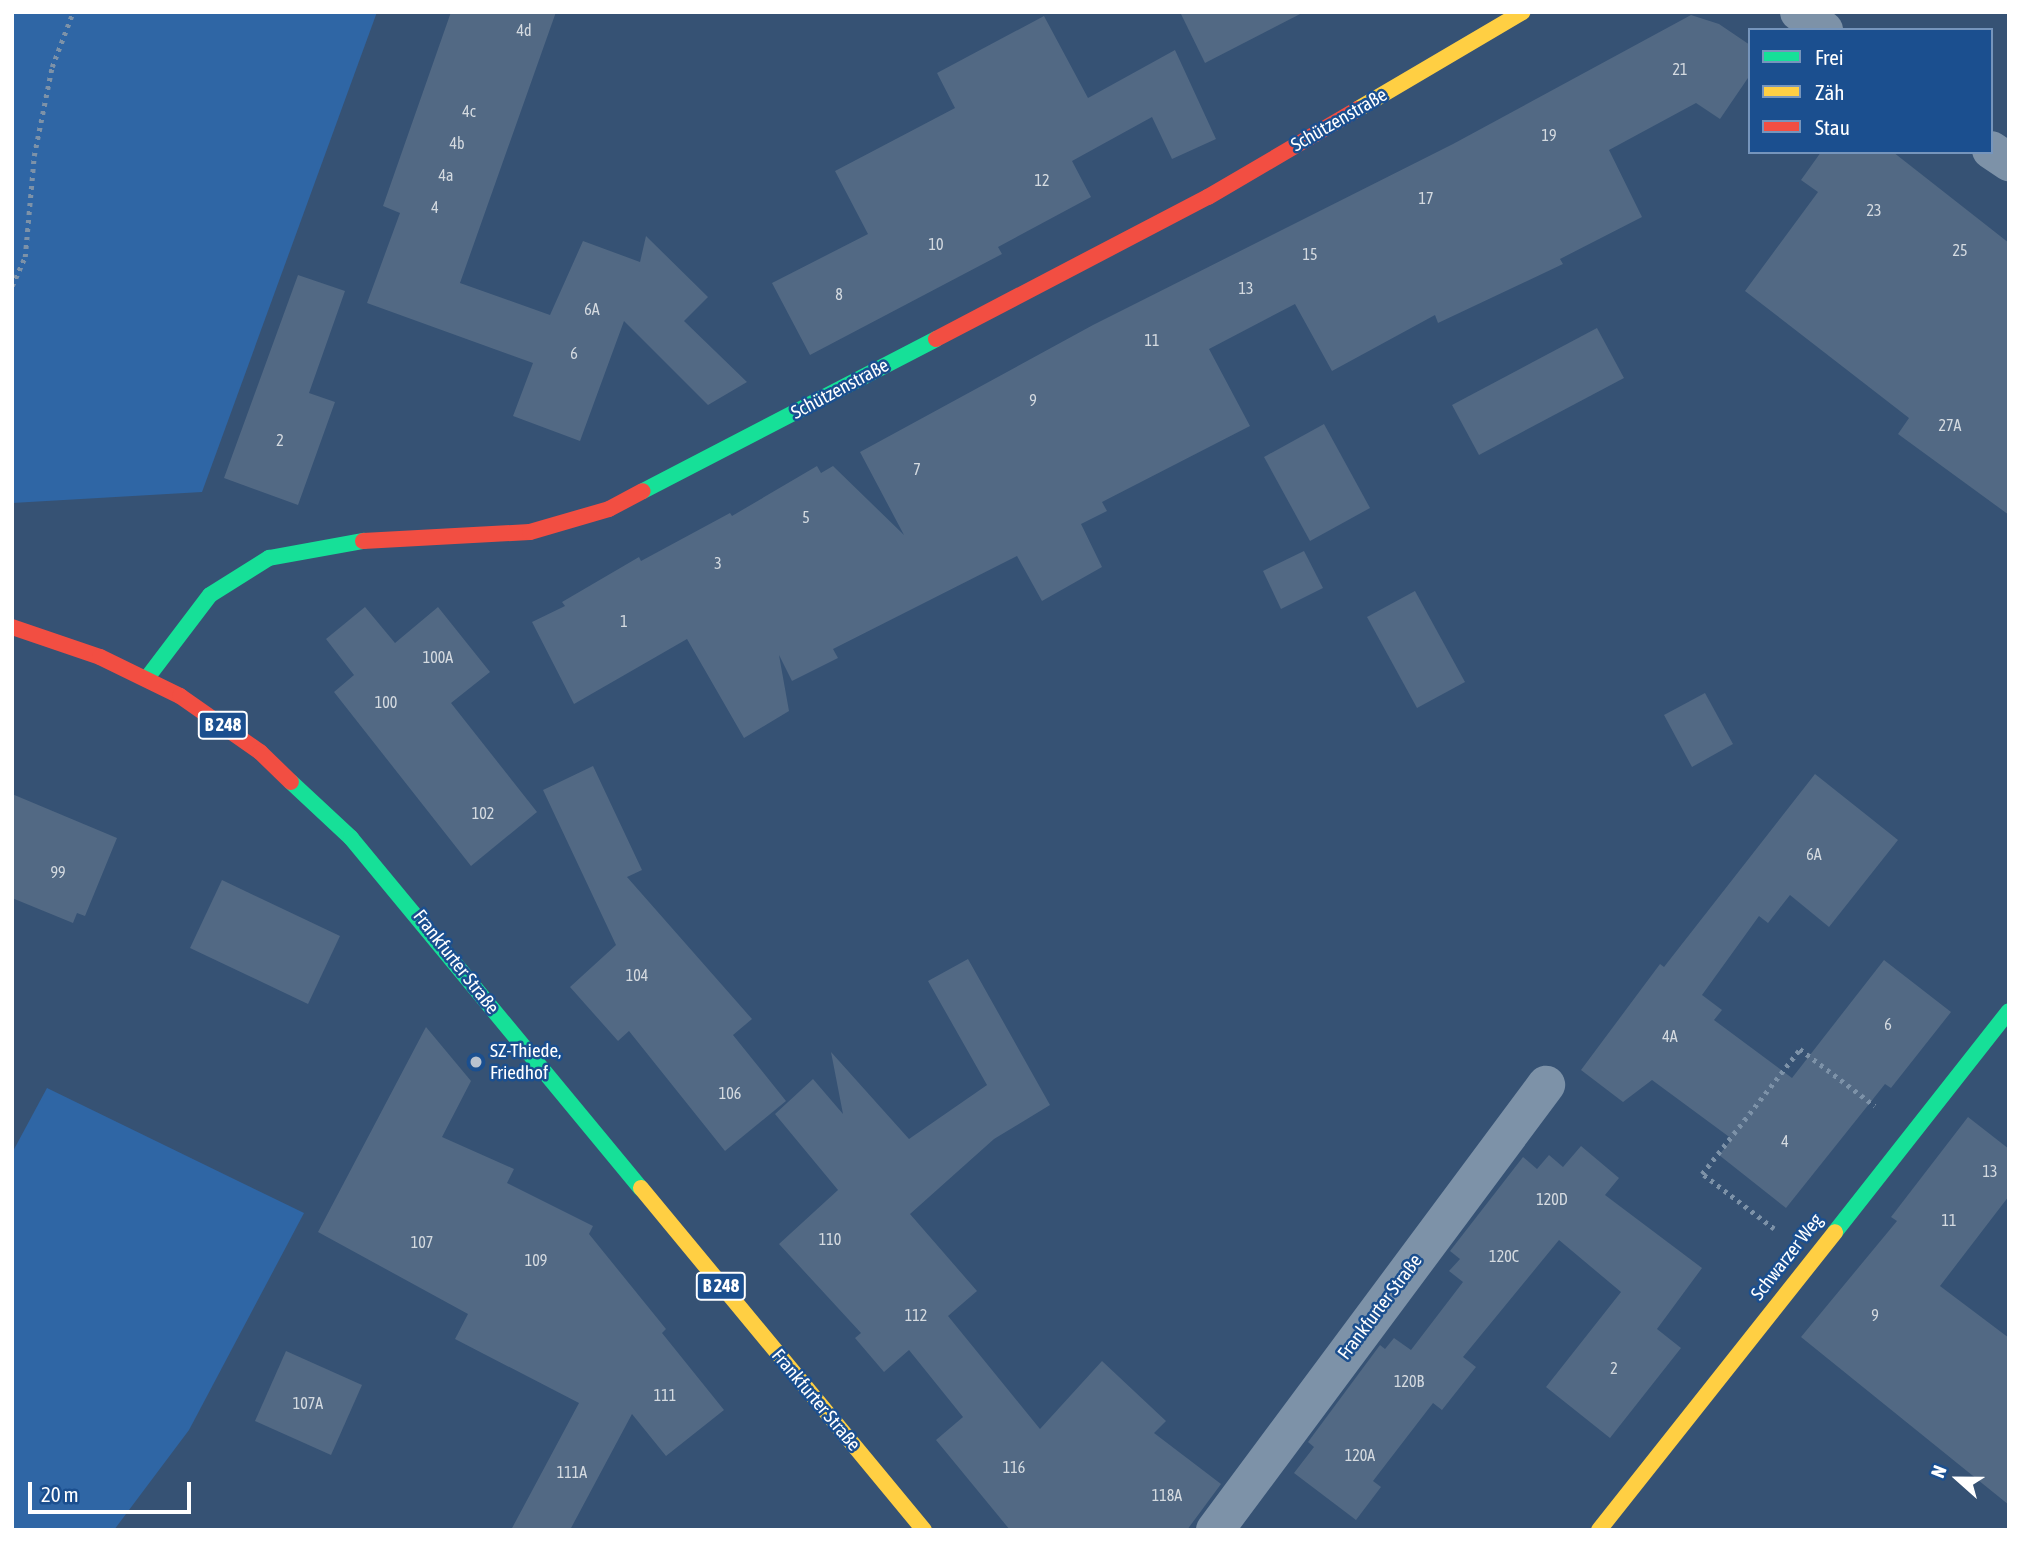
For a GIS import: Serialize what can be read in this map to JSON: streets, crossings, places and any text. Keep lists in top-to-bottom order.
{
  "streets": {
    "street": [
      "Schützenstraße",
      "B 248",
      "Frankfurter Straße",
      "Schwarzer Weg"
    ]
  },
  "crossings": [
    ["Schützenstraße", "Frankfurter Straße"]
  ],
  "places": ["SZ-Thiede, Friedhof"],
  "house_numbers": [
    "4d",
    "21",
    "4c",
    "19",
    "4b",
    "4a",
    "12",
    "17",
    "4",
    "23",
    "10",
    "25",
    "15",
    "13",
    "8",
    "6A",
    "11",
    "6",
    "9",
    "27A",
    "2",
    "7",
    "5",
    "3",
    "1",
    "100A",
    "100",
    "102",
    "6A",
    "99",
    "104",
    "6",
    "4A",
    "106",
    "4",
    "13",
    "120D",
    "11",
    "110",
    "107",
    "120C",
    "109",
    "112",
    "9",
    "2",
    "120B",
    "111",
    "107A",
    "120A",
    "116",
    "111A",
    "118A"
  ],
  "legend": ["Frei", "Zäh", "Stau"],
  "scale_bar": "20 m",
  "north": "left"
}
